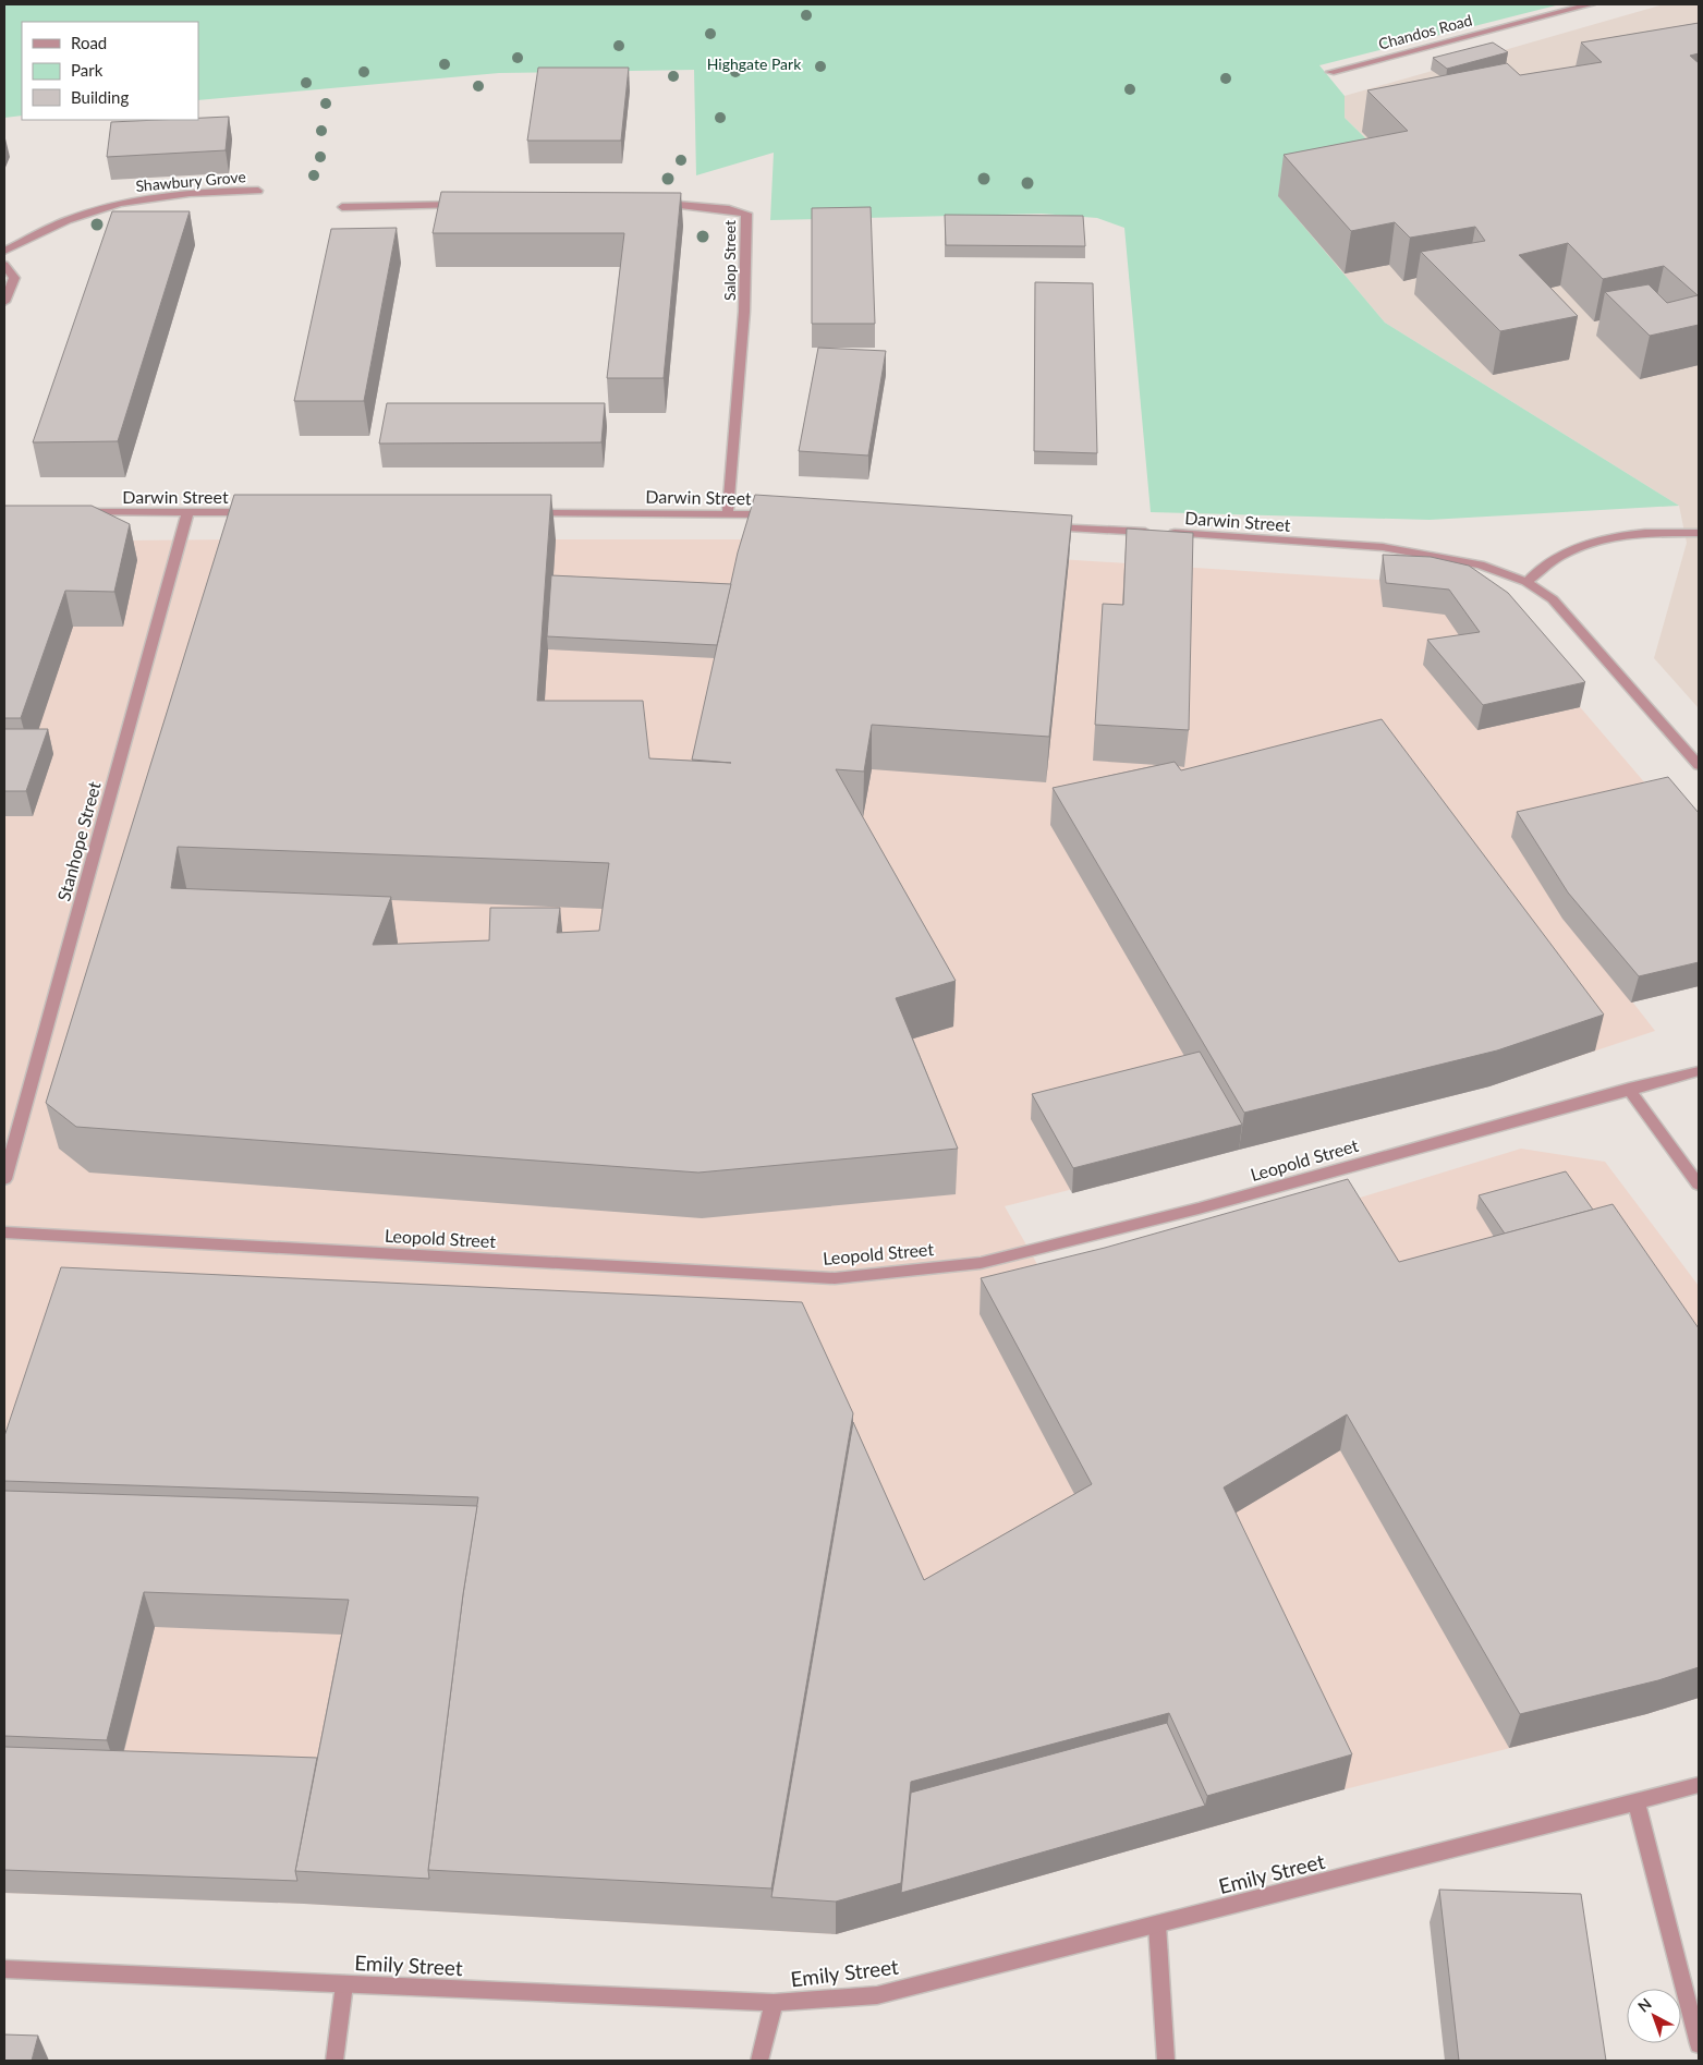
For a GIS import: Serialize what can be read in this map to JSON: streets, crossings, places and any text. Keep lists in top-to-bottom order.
{
  "streets": {
    "street": [
      "Chandos Road",
      "Shawbury Grove",
      "Salop Street",
      "Darwin Street",
      "Stanhope Street",
      "Leopold Street",
      "Emily Street"
    ]
  },
  "crossings": [
    ["Salop Street", "Darwin Street"],
    ["Darwin Street", "Stanhope Street"]
  ],
  "parks": ["Highgate Park"],
  "legend": ["Road", "Park", "Building"],
  "north": "top left"
}
